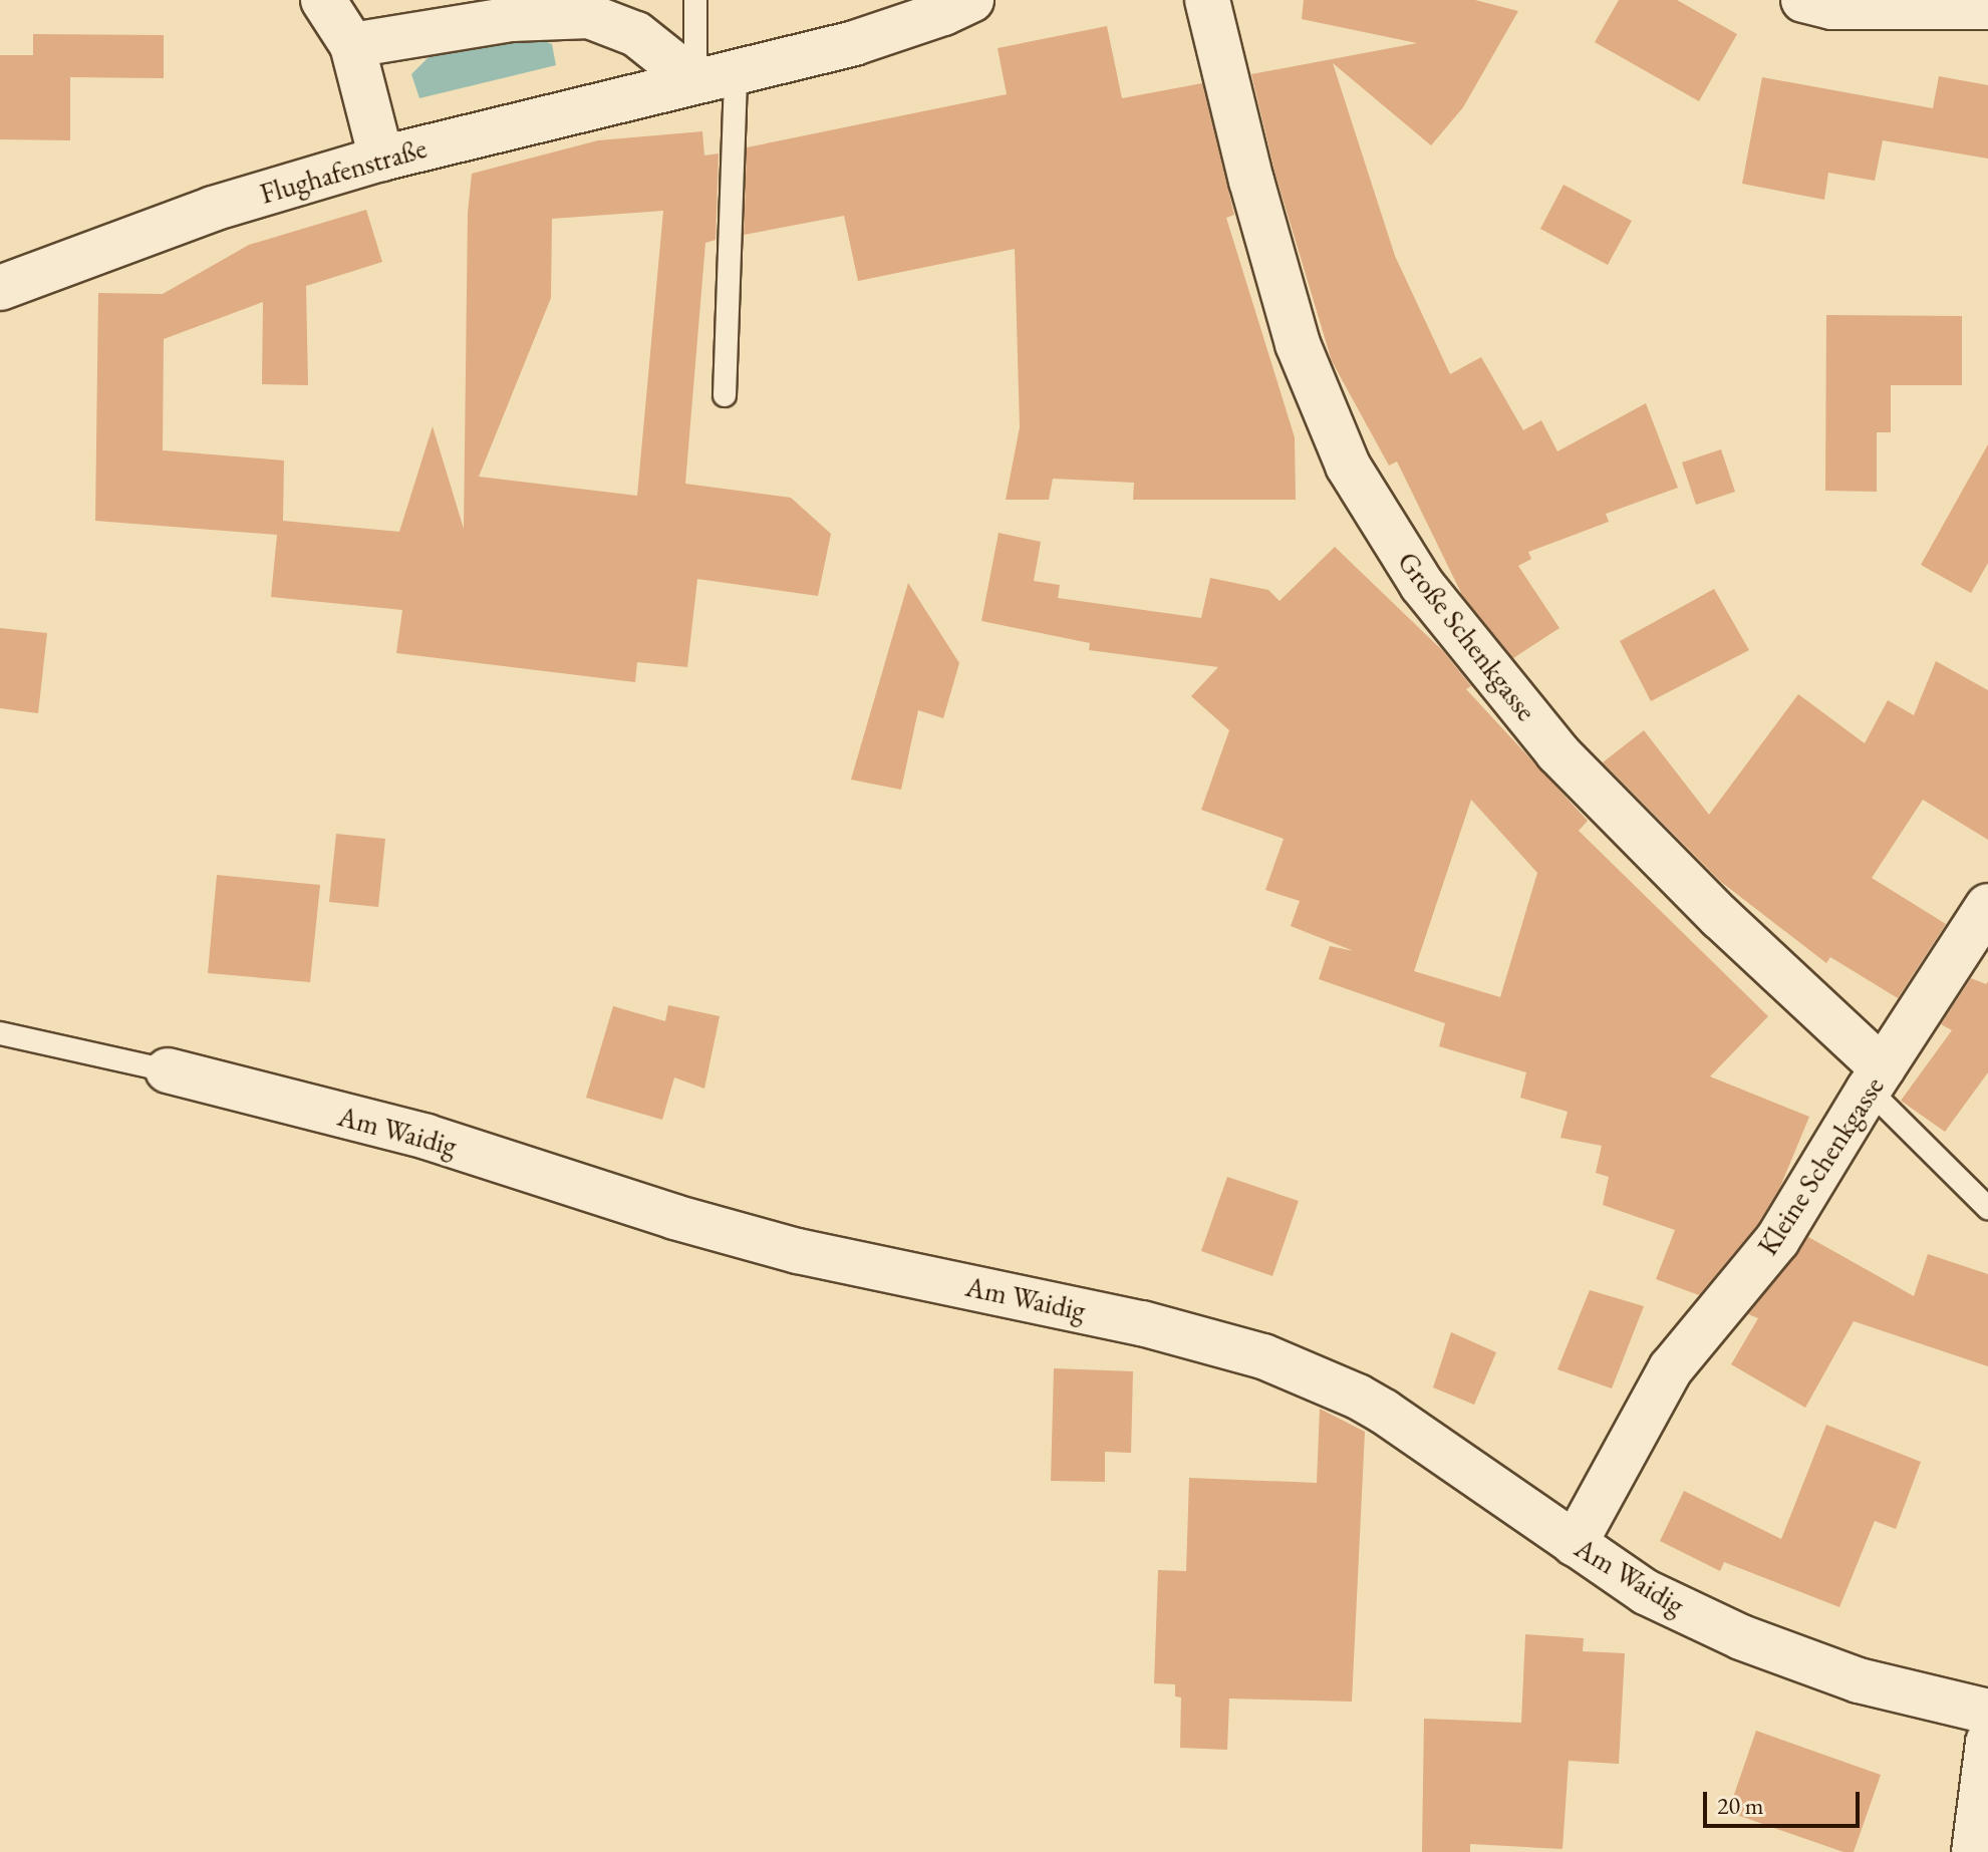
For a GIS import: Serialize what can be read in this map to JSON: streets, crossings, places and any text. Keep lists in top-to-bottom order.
{
  "streets": {
    "street": [
      "Flughafenstraße",
      "Große Schenkgasse",
      "Am Waidig",
      "Kleine Schenkgasse"
    ]
  },
  "crossings": [
    ["Große Schenkgasse", "Kleine Schenkgasse"],
    ["Am Waidig", "Kleine Schenkgasse"]
  ],
  "scale_bar": "20 m"
}
